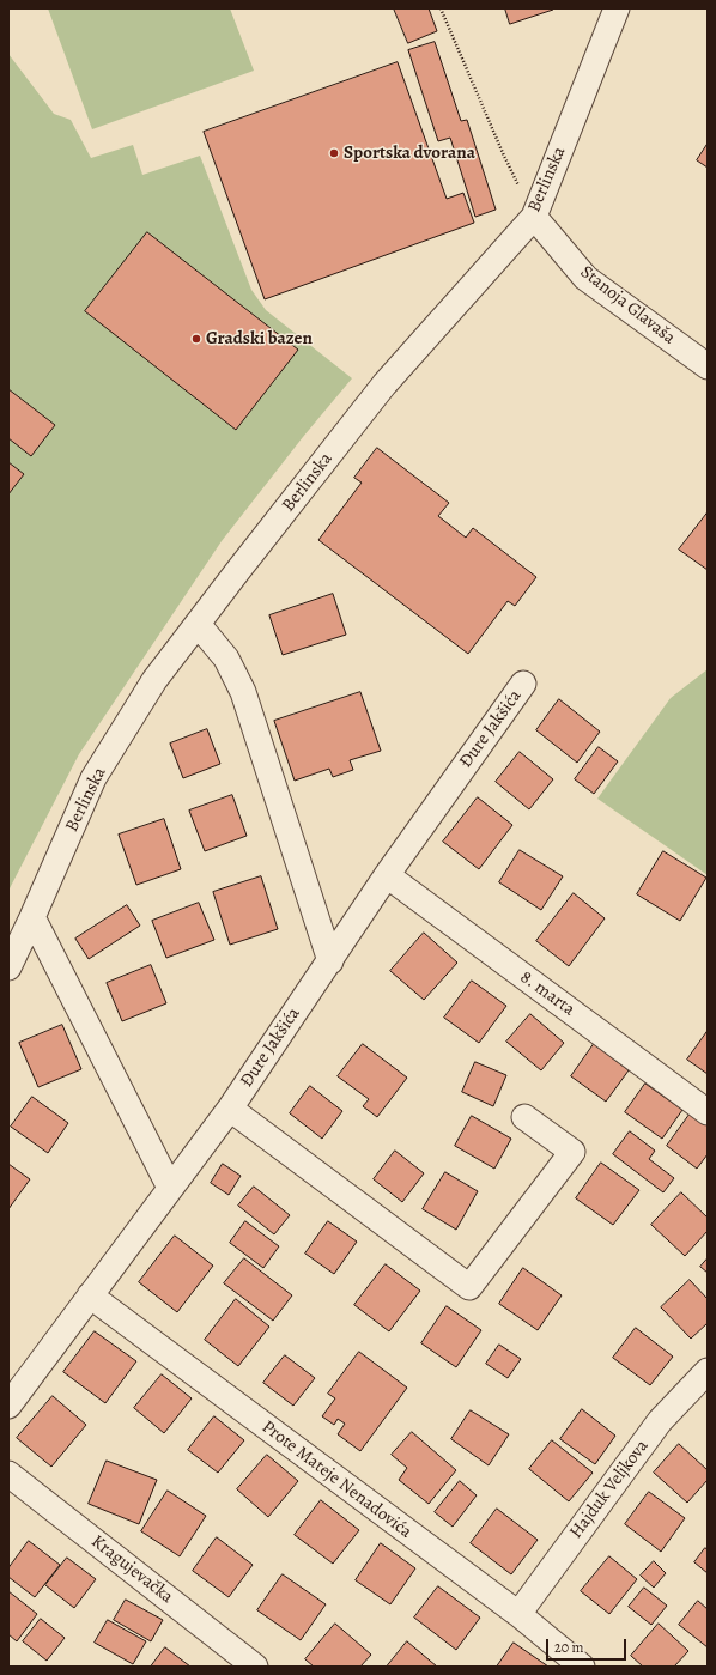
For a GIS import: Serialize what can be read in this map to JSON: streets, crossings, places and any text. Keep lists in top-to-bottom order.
{
  "streets": {
    "street": [
      "Berlinska",
      "Stanoja Glavaša",
      "Đure Jakšića",
      "8. marta",
      "Prote Mateje Nenadovića",
      "Hajduk Veljkova",
      "Kragujevačka"
    ]
  },
  "crossings": [
    ["Berlinska", "Stanoja Glavaša"],
    ["Đure Jakšića", "8. marta"],
    ["Đure Jakšića", "Prote Mateje Nenadovića"],
    ["Prote Mateje Nenadovića", "Hajduk Veljkova"]
  ],
  "places": ["Sportska dvorana", "Gradski bazen"],
  "scale_bar": "20 m"
}
